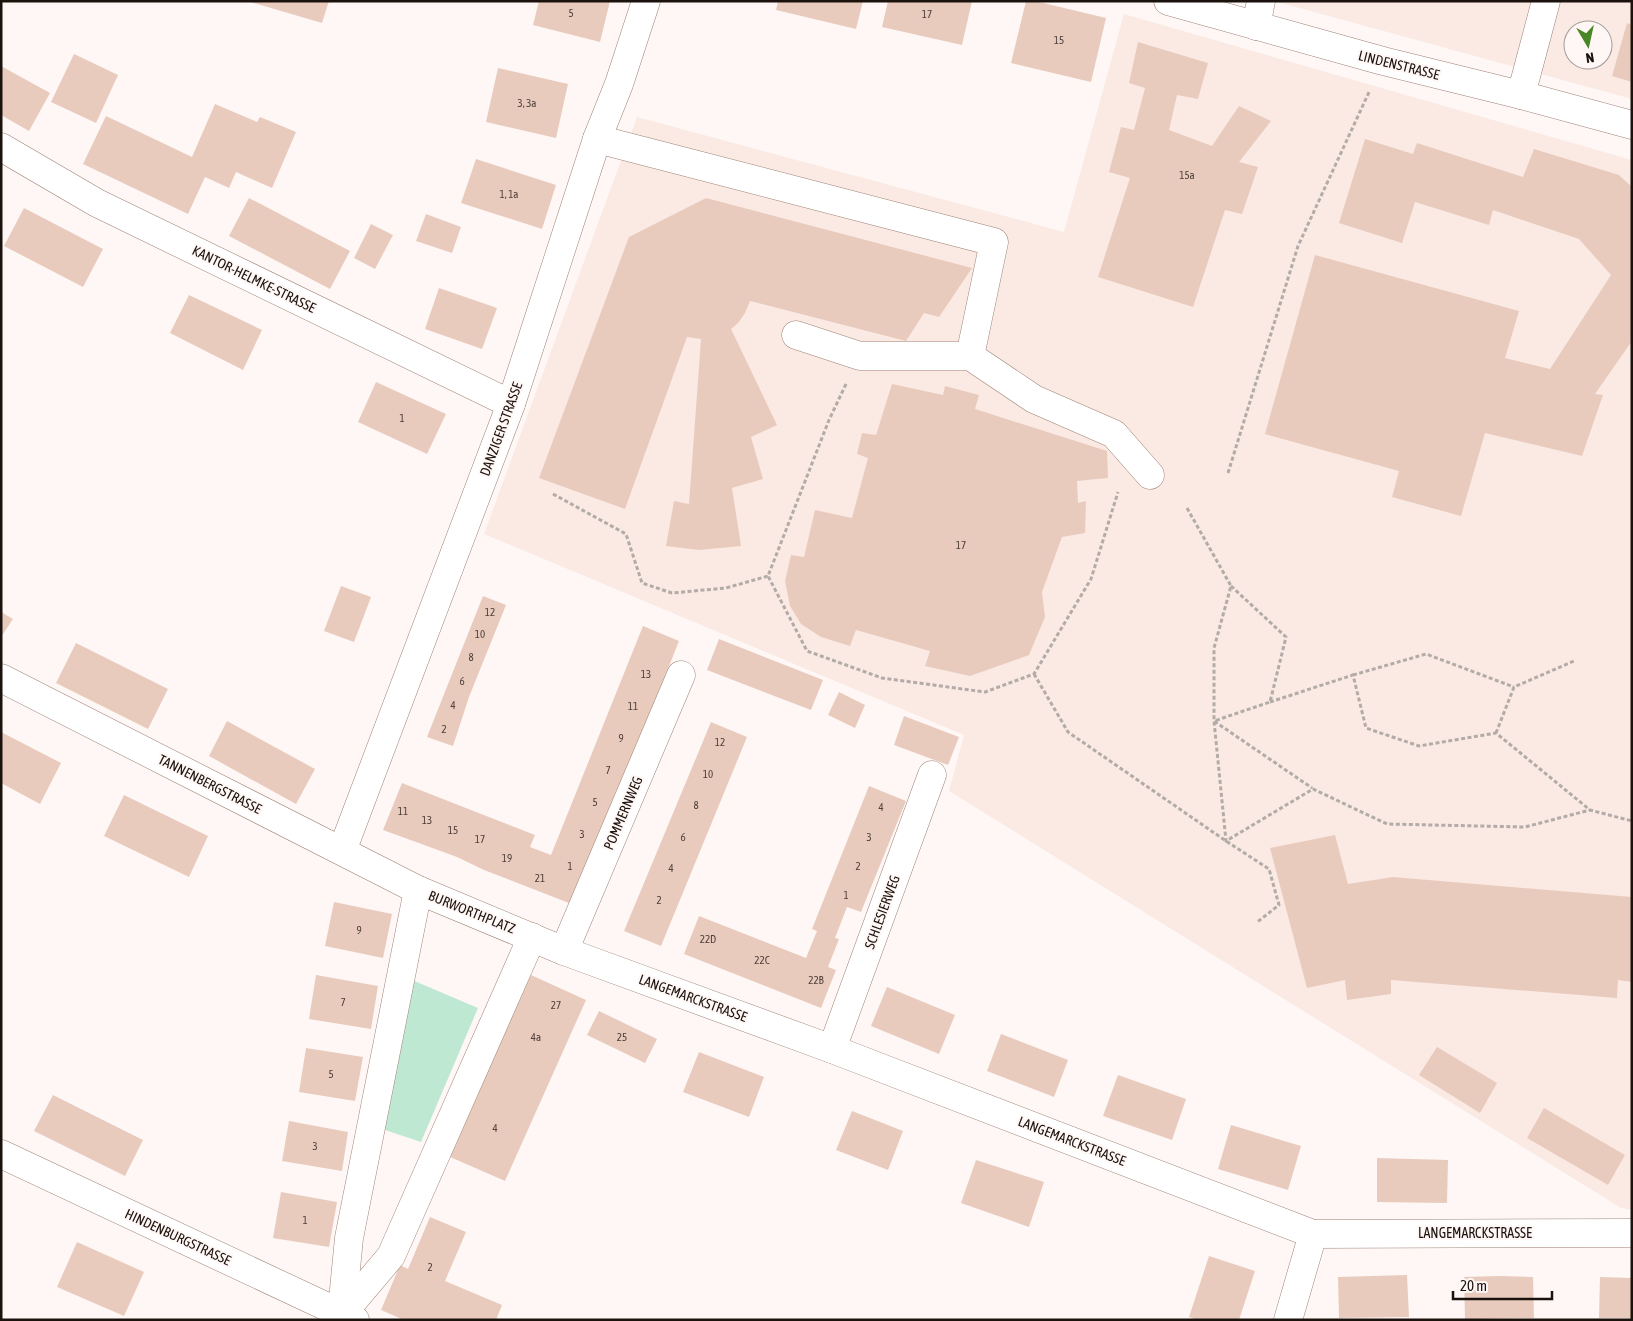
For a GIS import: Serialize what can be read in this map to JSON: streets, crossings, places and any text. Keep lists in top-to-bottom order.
{
  "streets": {
    "street": [
      "LINDENSTRASSE",
      "KANTOR-HELMKE-STRASSE",
      "DANZIGER STRASSE",
      "TANNENBERGSTRASSE",
      "POMMERNWEG",
      "BURWORTHPLATZ",
      "SCHLESIERWEG",
      "LANGEMARCKSTRASSE",
      "HINDENBURGSTRASSE"
    ]
  },
  "crossings": [
    ["KANTOR-HELMKE-STRASSE", "DANZIGER STRASSE"],
    ["DANZIGER STRASSE", "TANNENBERGSTRASSE"],
    ["TANNENBERGSTRASSE", "BURWORTHPLATZ"],
    ["POMMERNWEG", "LANGEMARCKSTRASSE"],
    ["BURWORTHPLATZ", "LANGEMARCKSTRASSE"],
    ["BURWORTHPLATZ", "HINDENBURGSTRASSE"],
    ["SCHLESIERWEG", "LANGEMARCKSTRASSE"]
  ],
  "house_numbers": [
    "5",
    "17",
    "15",
    "3, 3a",
    "15a",
    "1, 1a",
    "1",
    "17",
    "12",
    "10",
    "8",
    "13",
    "6",
    "4",
    "11",
    "2",
    "9",
    "12",
    "7",
    "10",
    "5",
    "8",
    "4",
    "11",
    "13",
    "15",
    "3",
    "6",
    "3",
    "17",
    "19",
    "1",
    "2",
    "4",
    "21",
    "1",
    "2",
    "9",
    "22D",
    "22C",
    "22B",
    "7",
    "27",
    "4a",
    "25",
    "5",
    "4",
    "3",
    "1",
    "2"
  ],
  "scale_bar": "20 m",
  "north": "bottom"
}
